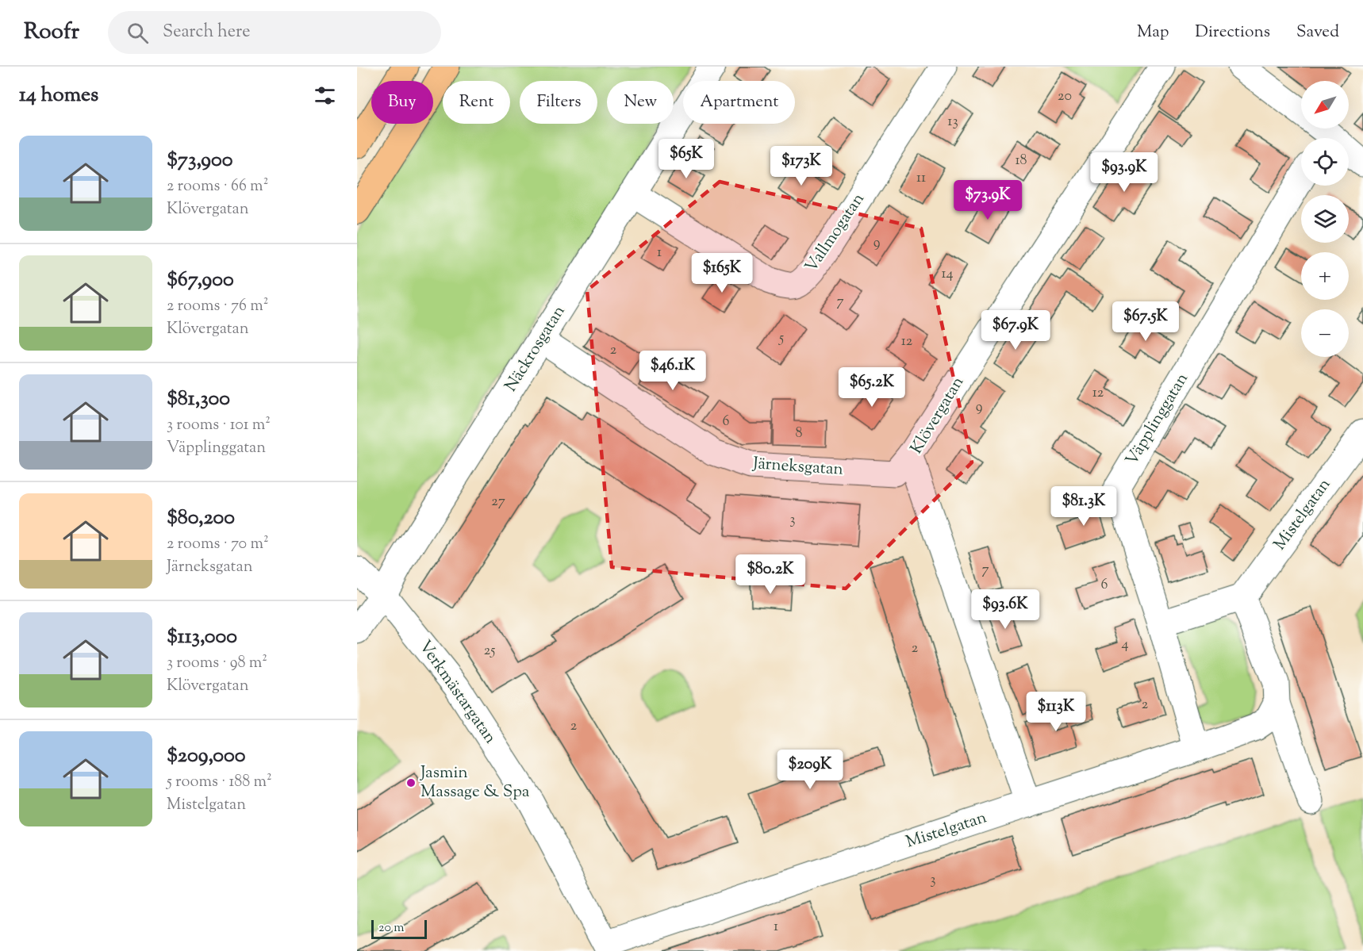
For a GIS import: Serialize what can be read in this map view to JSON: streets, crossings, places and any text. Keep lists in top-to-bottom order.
{
  "streets": {
    "street": [
      "Vallmogatan",
      "Näckrosgatan",
      "Klövergatan",
      "Väpplinggatan",
      "Järneksgatan",
      "Mistelgatan",
      "Verkmästargatan"
    ]
  },
  "crossings": [
    ["Vallmogatan", "Näckrosgatan"],
    ["Näckrosgatan", "Järneksgatan"],
    ["Näckrosgatan", "Verkmästargatan"],
    ["Klövergatan", "Järneksgatan"],
    ["Klövergatan", "Mistelgatan"],
    ["Väpplinggatan", "Mistelgatan"],
    ["Mistelgatan", "Verkmästargatan"]
  ],
  "places": ["Jasmin Massage & Spa"],
  "house_numbers": [
    "20",
    "13",
    "18",
    "11",
    "9",
    "1",
    "14",
    "7",
    "5",
    "12",
    "2",
    "12",
    "9",
    "6",
    "8",
    "27",
    "3",
    "7",
    "6",
    "4",
    "2",
    "25",
    "2",
    "2",
    "3",
    "1"
  ],
  "scale_bar": "20 m",
  "north": "bottom left",
  "page": {
    "header": "Roofr",
    "search": "Search here",
    "nav": ["Map", "Directions", "Saved"],
    "heading": "14 homes",
    "map_buttons": ["+", "−"],
    "chip": [
      "Buy",
      "Rent",
      "Filters",
      "New",
      "Apartment"
    ],
    "list": [
      {
        "name": "$73,900",
        "note": "2 rooms · 66 m² · Klövergatan"
      },
      {
        "name": "$67,900",
        "note": "2 rooms · 76 m² · Klövergatan"
      },
      {
        "name": "$81,300",
        "note": "3 rooms · 101 m² · Väpplinggatan"
      },
      {
        "name": "$80,200",
        "note": "2 rooms · 70 m² · Järneksgatan"
      },
      {
        "name": "$113,000",
        "note": "3 rooms · 98 m² · Klövergatan"
      },
      {
        "name": "$209,000",
        "note": "5 rooms · 188 m² · Mistelgatan"
      }
    ],
    "price": [
      "$65K",
      "$173K",
      "$93.9K",
      "$73.9K",
      "$165K",
      "$67.5K",
      "$67.9K",
      "$46.1K",
      "$65.2K",
      "$81.3K",
      "$80.2K",
      "$93.6K",
      "$113K",
      "$209K"
    ],
    "scale": "20 m"
  }
}
